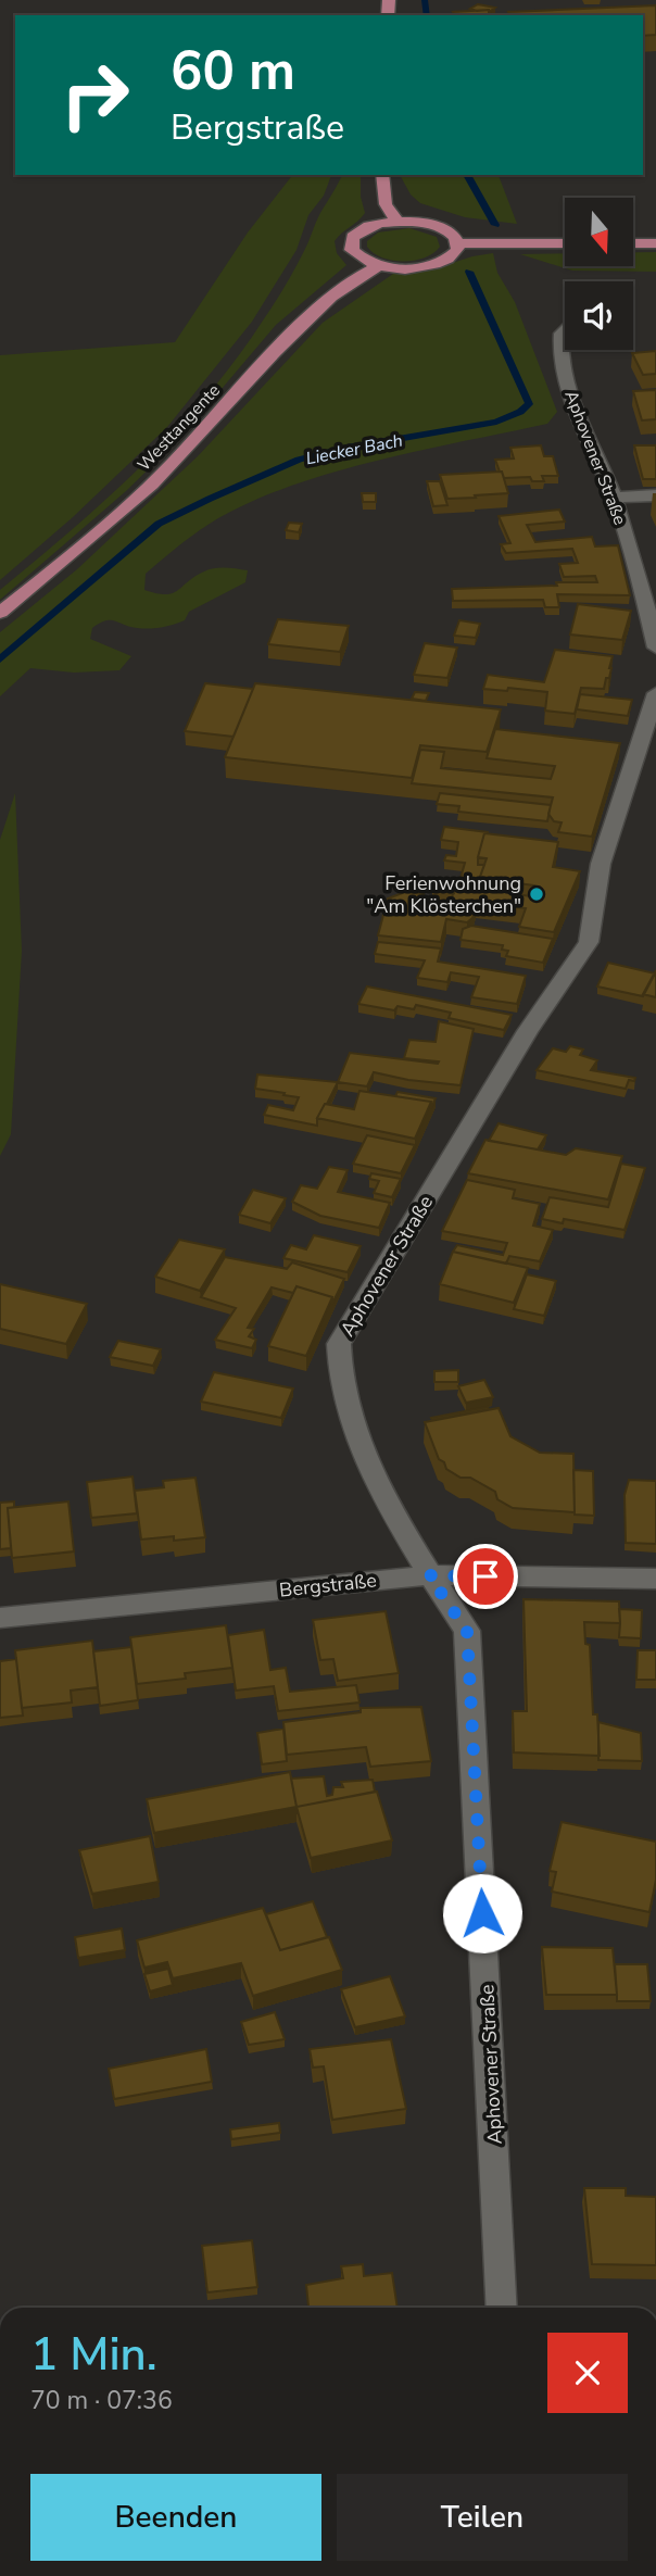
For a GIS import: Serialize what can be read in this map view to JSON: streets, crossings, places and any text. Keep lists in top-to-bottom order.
{
  "streets": {
    "main road": ["Westtangente"],
    "street": ["Aphovener Straße", "Bergstraße"]
  },
  "crossings": [
    ["Aphovener Straße", "Bergstraße"]
  ],
  "water": ["Liecker Bach"],
  "places": ["Ferienwohnung \"Am Klösterchen\""],
  "north": "bottom",
  "page": {
    "turn": ["60 m", "Bergstraße"],
    "heading": ["1 Min.", "70 m · 07:36"],
    "buttons": ["Beenden", "Teilen"]
  }
}
